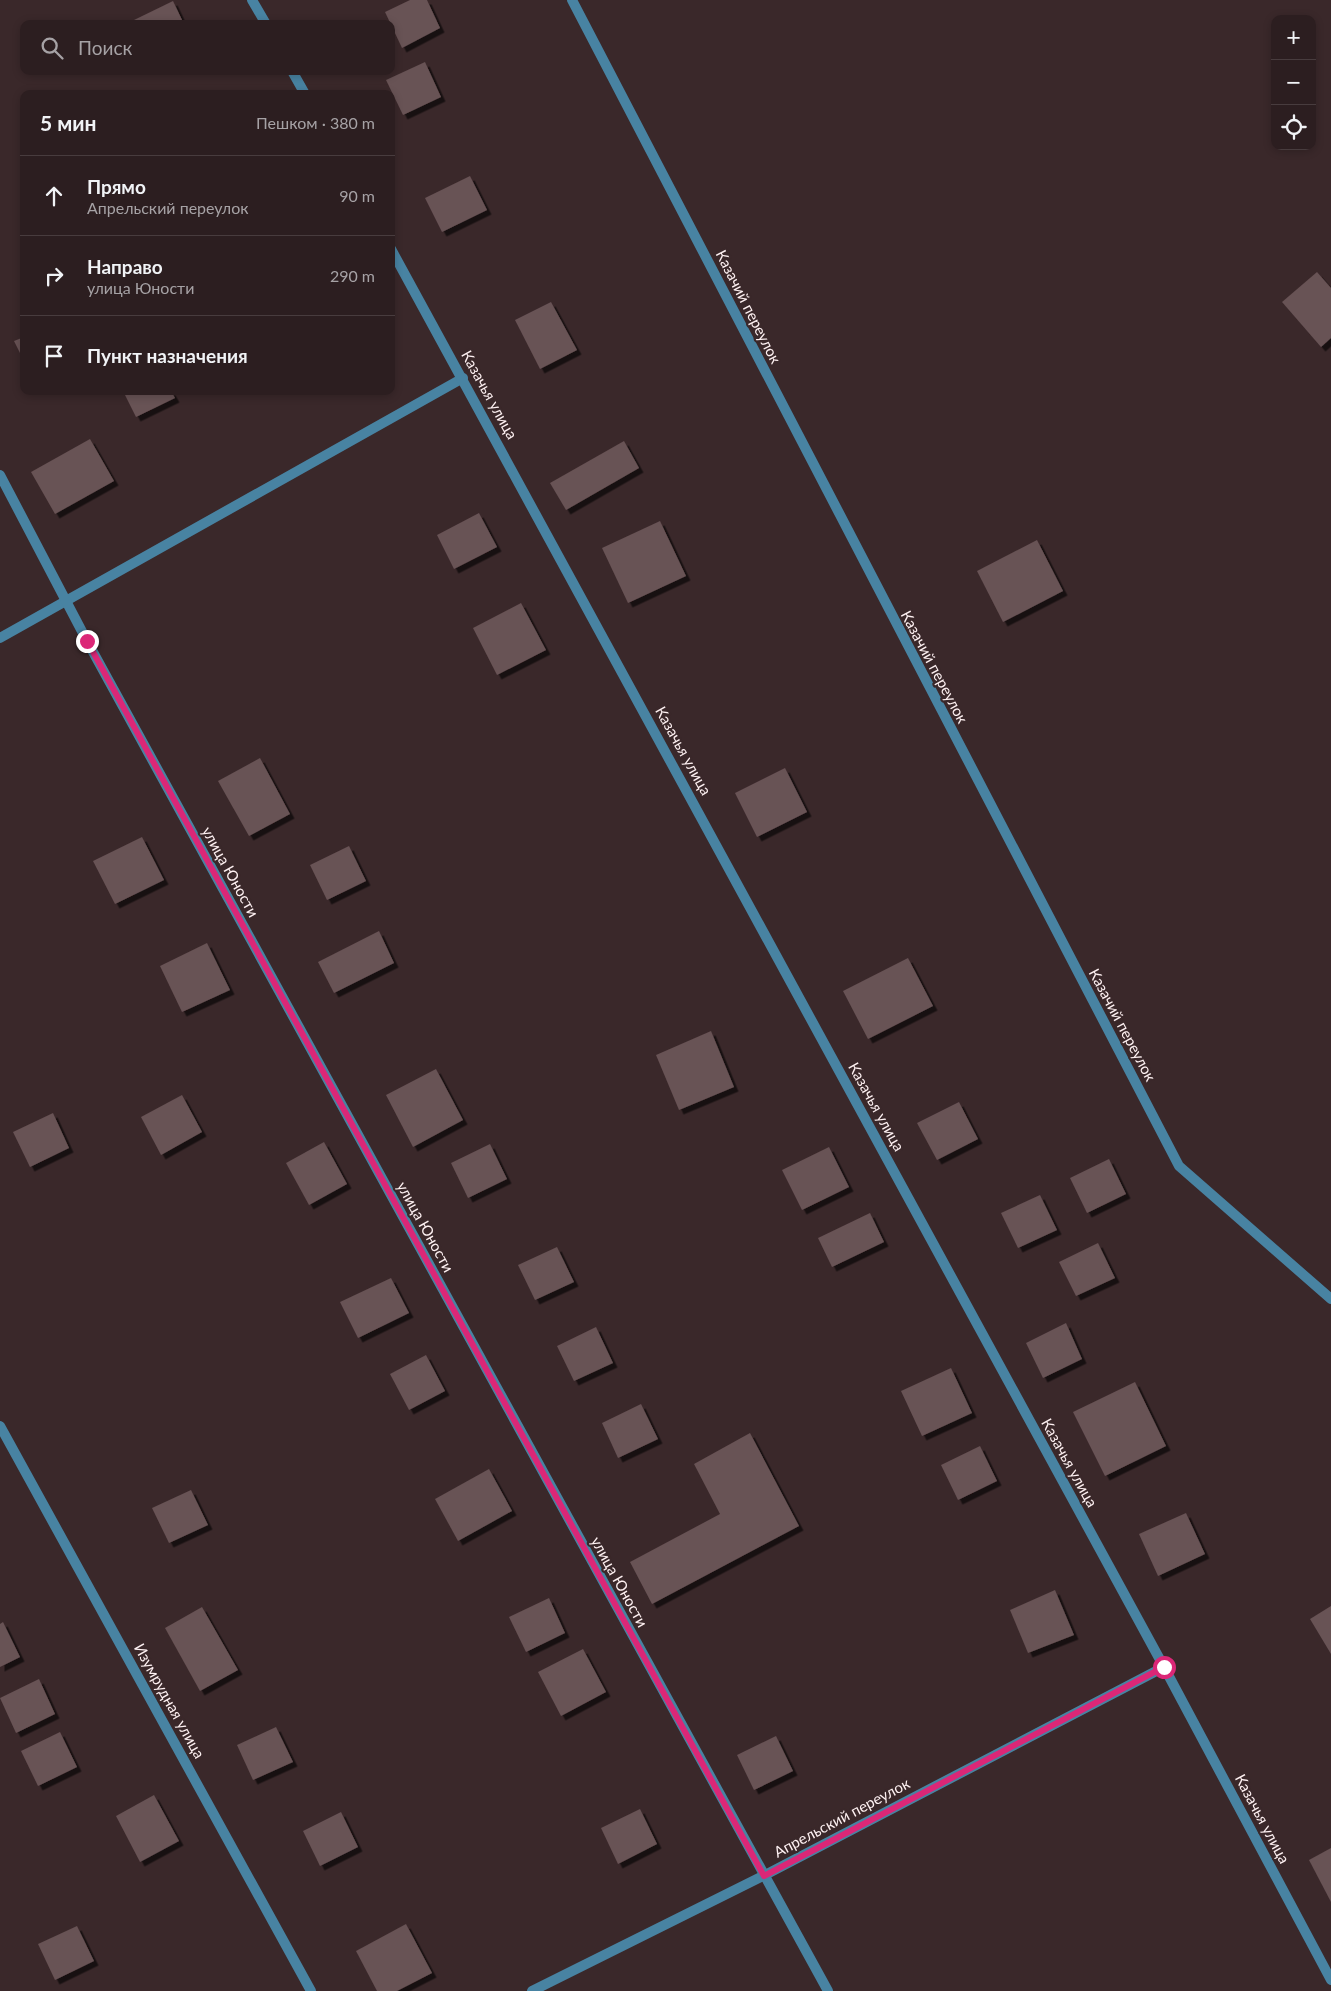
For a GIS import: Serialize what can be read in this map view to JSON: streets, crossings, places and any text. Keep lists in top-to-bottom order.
{
  "streets": {
    "street": [
      "Казачий переулок",
      "Казачья улица",
      "улица Юности",
      "Изумрудная улица",
      "Апрельский переулок"
    ]
  },
  "crossings": [
    ["Казачья улица", "Апрельский переулок"],
    ["улица Юности", "Апрельский переулок"]
  ],
  "page": {
    "map_buttons": ["+", "−"],
    "search": "Поиск",
    "heading": ["5 мин", "Пешком · 380 m"],
    "list": [
      ["Прямо", "Апрельский переулок", "90 m"],
      ["Направо", "улица Юности", "290 m"],
      "Пункт назначения"
    ]
  }
}
